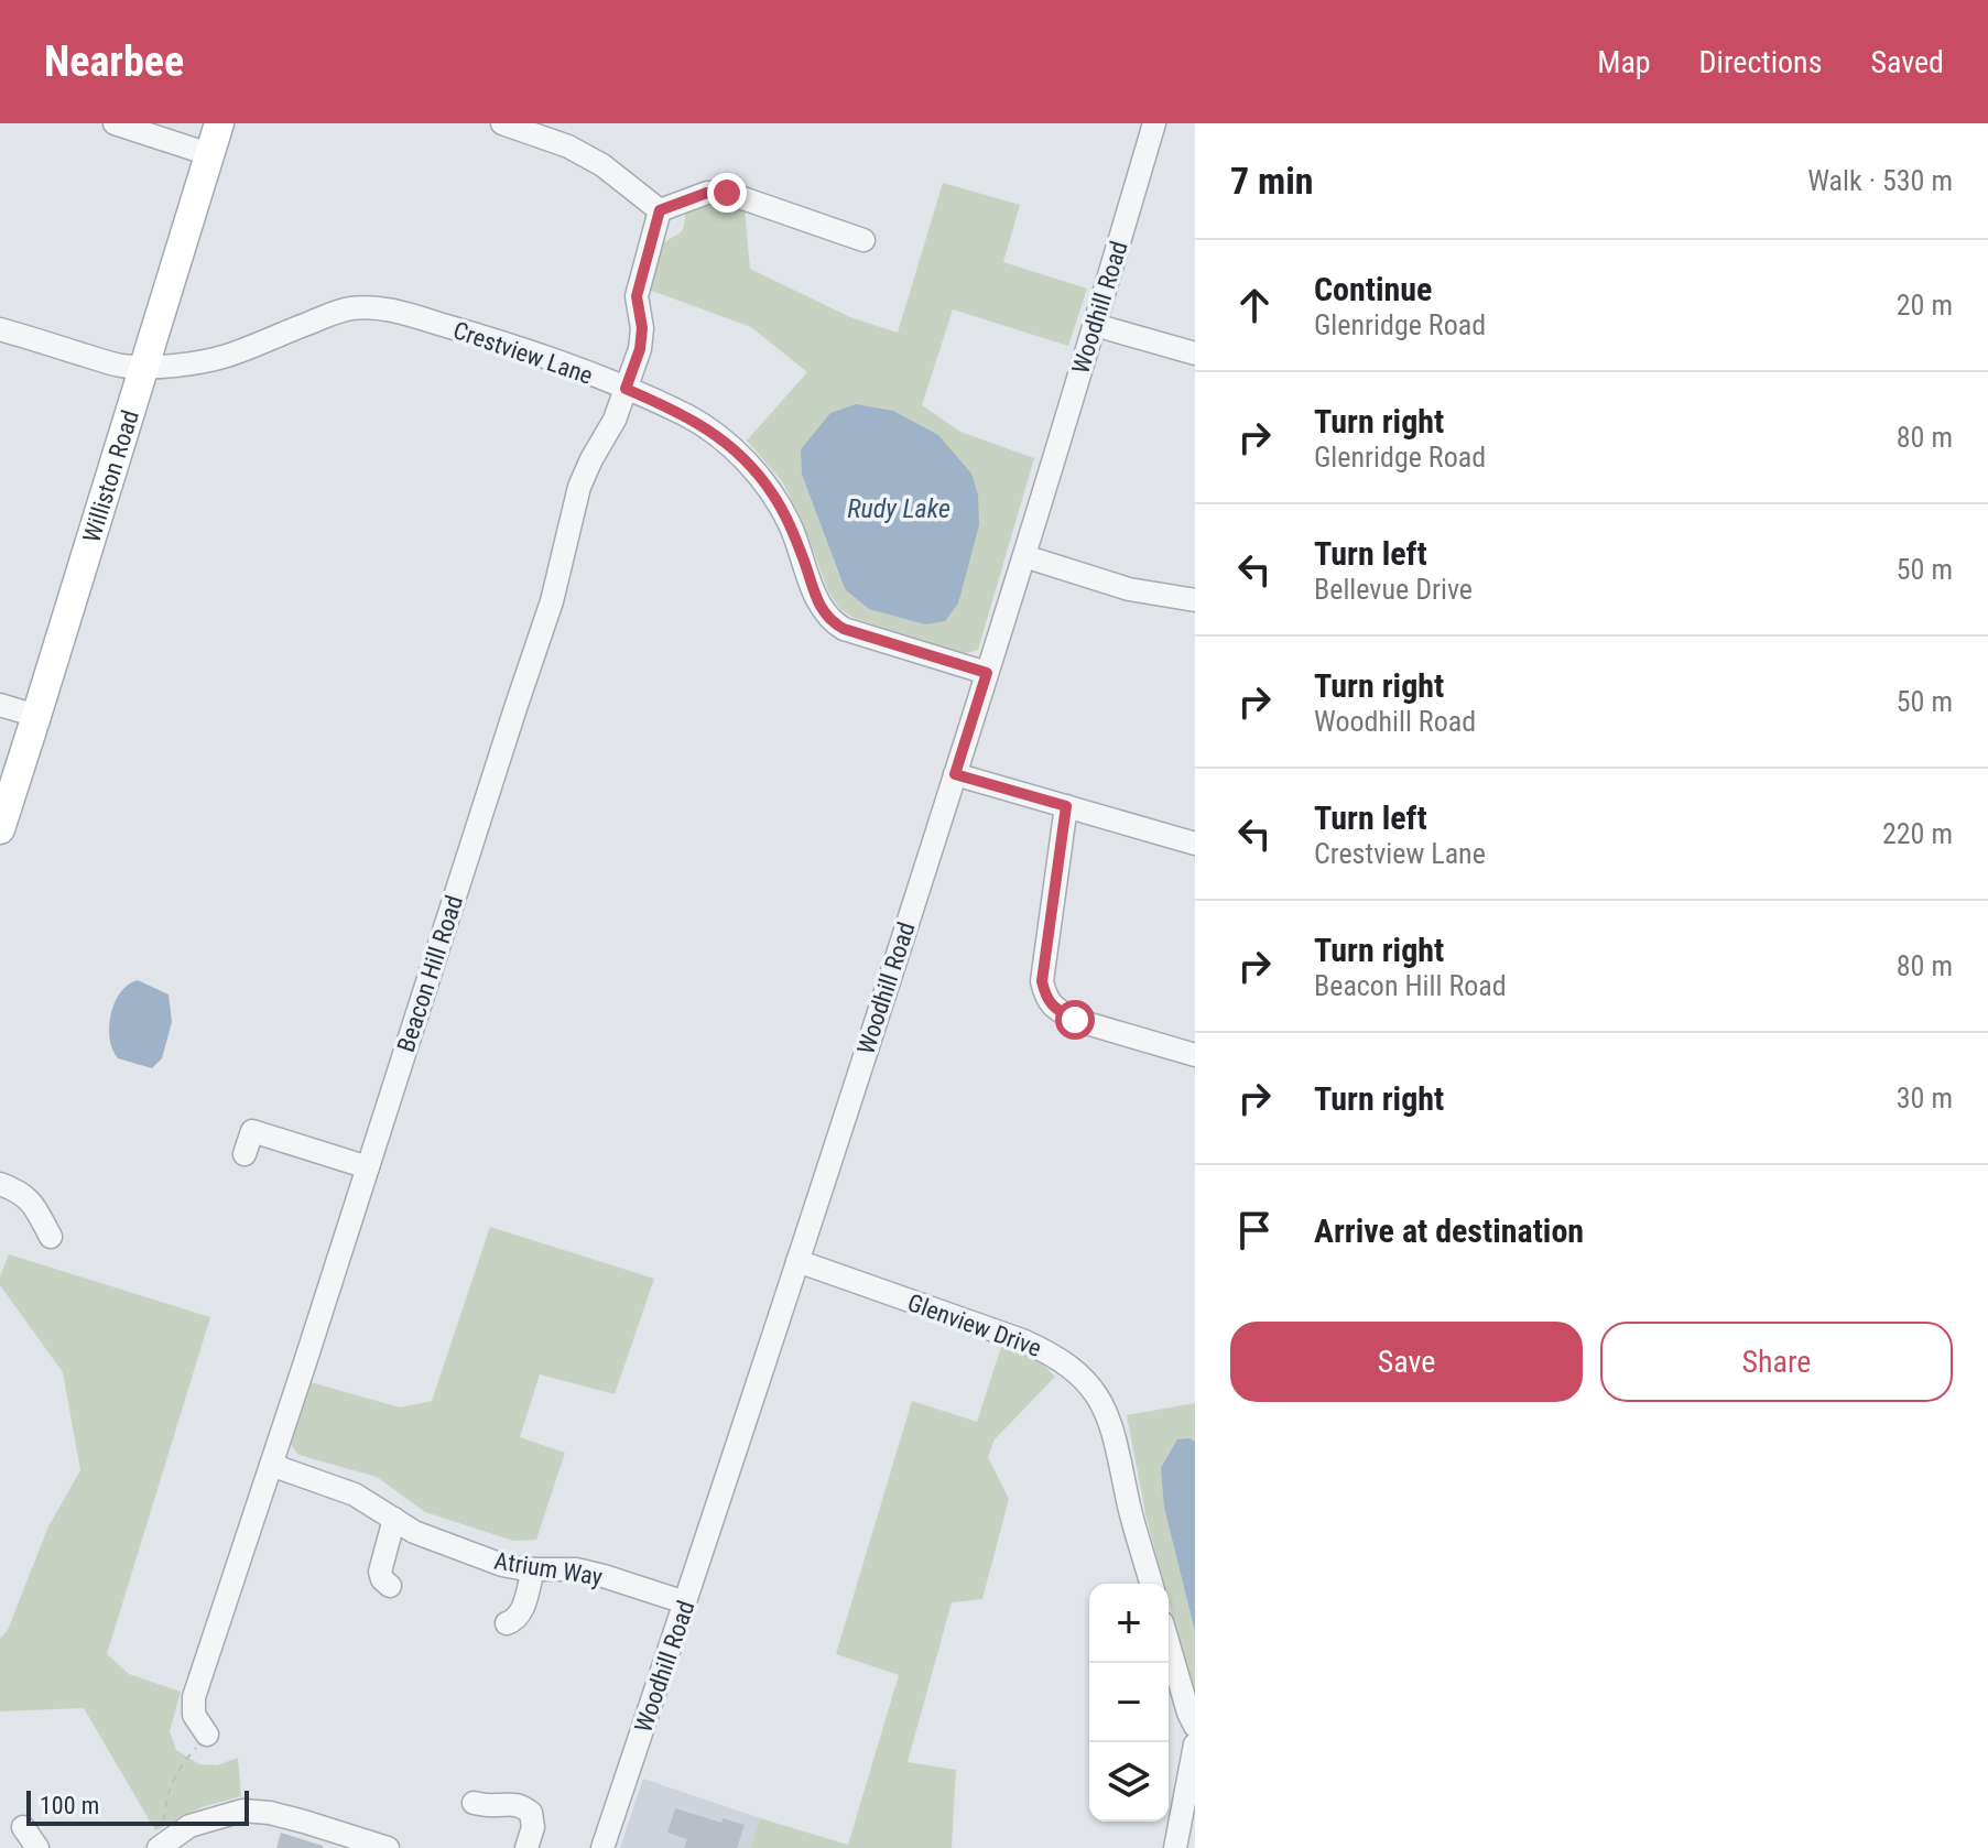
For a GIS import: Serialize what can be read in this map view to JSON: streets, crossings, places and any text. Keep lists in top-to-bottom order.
{
  "streets": {
    "main road": ["Williston Road"],
    "street": [
      "Woodhill Road",
      "Crestview Lane",
      "Beacon Hill Road",
      "Glenview Drive",
      "Atrium Way"
    ]
  },
  "crossings": [
    ["Woodhill Road", "Crestview Lane"],
    ["Woodhill Road", "Glenview Drive"],
    ["Woodhill Road", "Atrium Way"],
    ["Crestview Lane", "Williston Road"],
    ["Crestview Lane", "Beacon Hill Road"],
    ["Beacon Hill Road", "Atrium Way"]
  ],
  "water": ["Rudy Lake"],
  "scale_bar": "100 m",
  "page": {
    "header": "Nearbee",
    "nav": ["Map", "Directions", "Saved"],
    "heading": ["7 min", "Walk · 530 m"],
    "list": [
      ["Continue", "Glenridge Road", "20 m"],
      ["Turn right", "Glenridge Road", "80 m"],
      ["Turn left", "Bellevue Drive", "50 m"],
      ["Turn right", "Woodhill Road", "50 m"],
      ["Turn left", "Crestview Lane", "220 m"],
      ["Turn right", "Beacon Hill Road", "80 m"],
      ["Turn right", "30 m"],
      "Arrive at destination"
    ],
    "buttons": ["Save", "Share"],
    "map_buttons": ["+", "−"],
    "scale": "100 m"
  }
}
